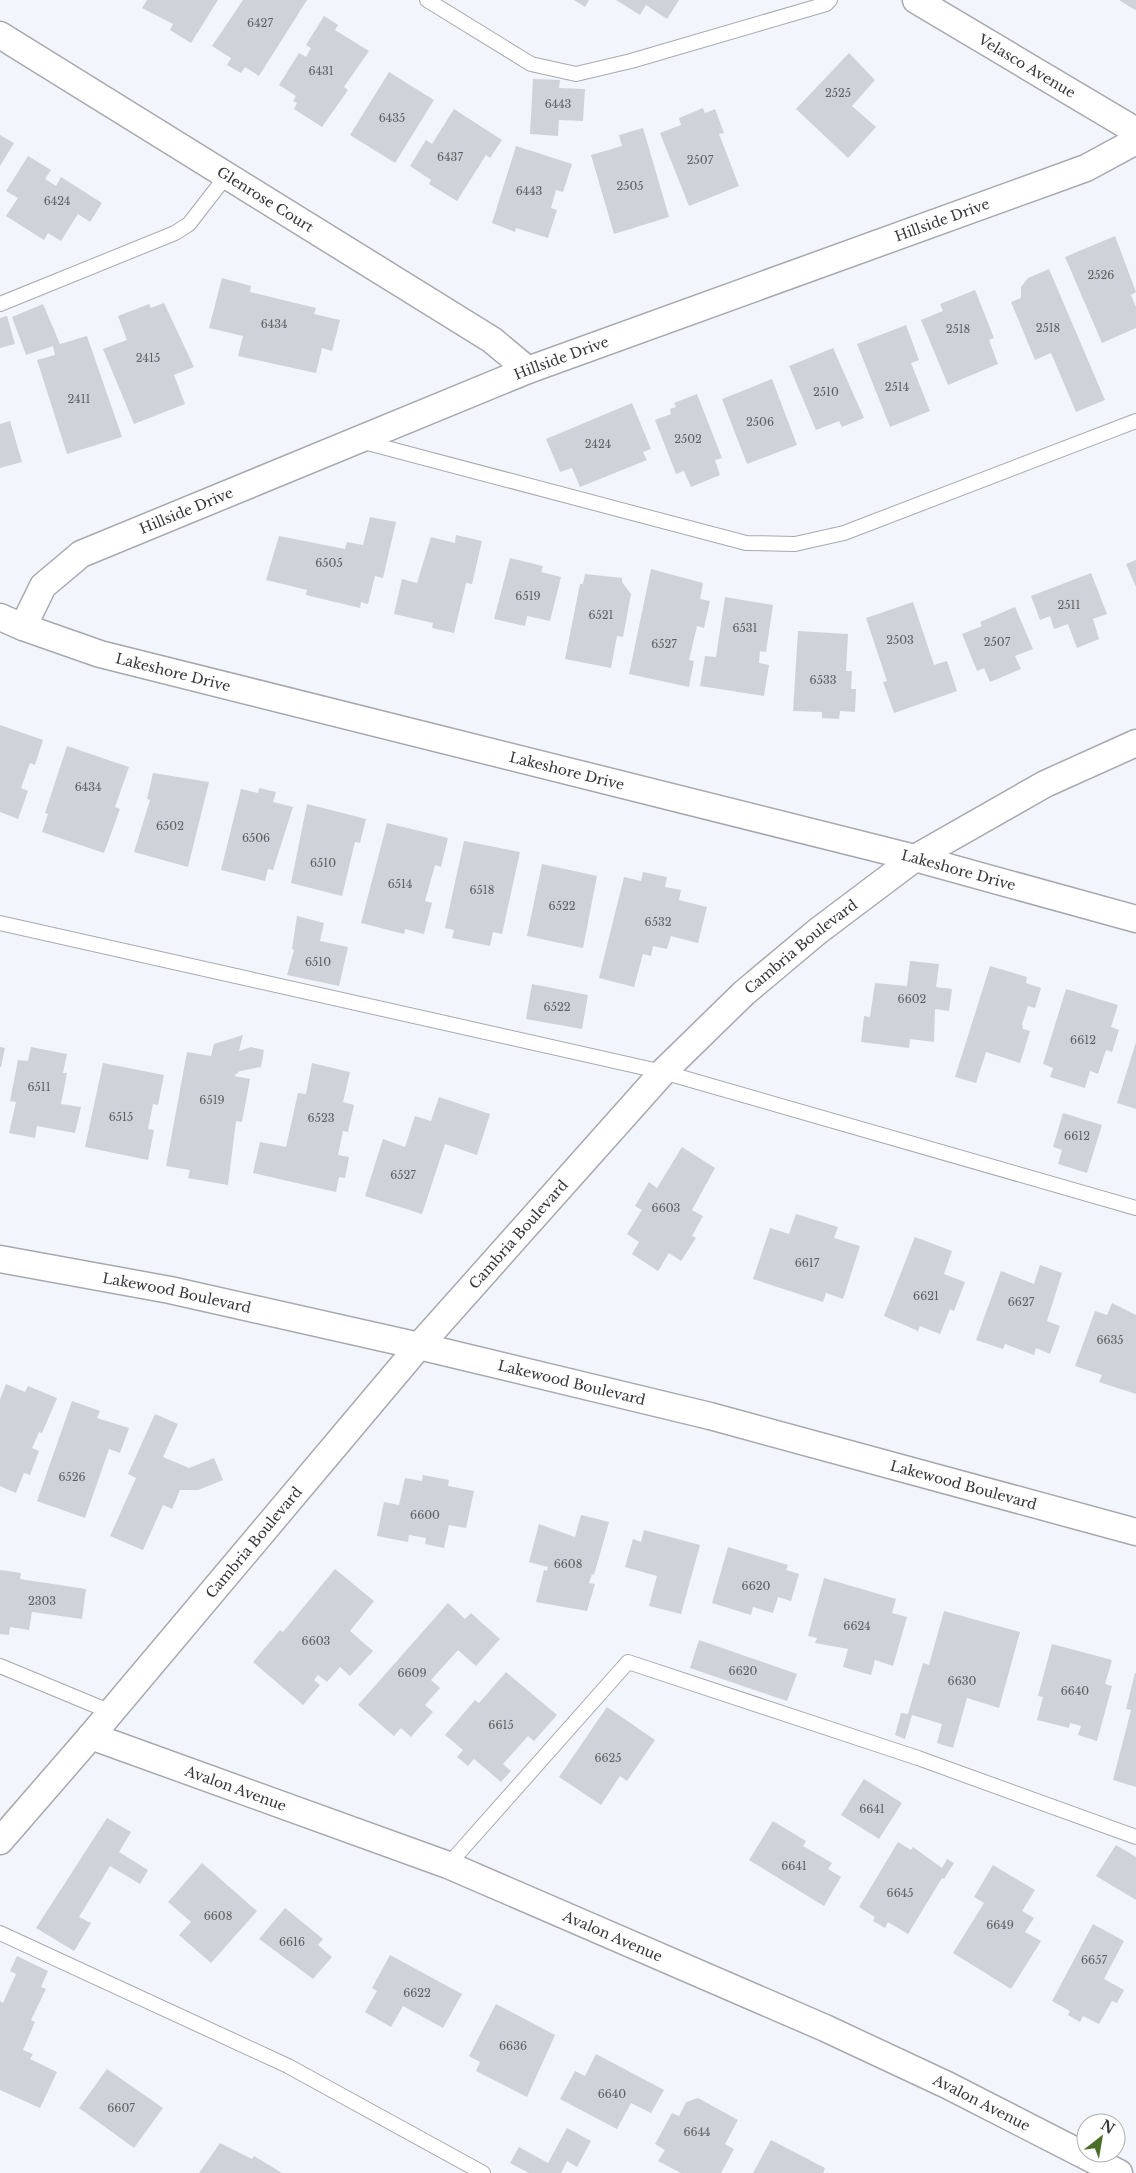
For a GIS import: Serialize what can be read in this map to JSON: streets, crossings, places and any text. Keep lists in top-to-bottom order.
{
  "streets": {
    "street": [
      "Velasco Avenue",
      "Glenrose Court",
      "Hillside Drive",
      "Lakeshore Drive",
      "Cambria Boulevard",
      "Lakewood Boulevard",
      "Avalon Avenue"
    ]
  },
  "crossings": [
    ["Glenrose Court", "Hillside Drive"],
    ["Hillside Drive", "Lakeshore Drive"],
    ["Lakeshore Drive", "Cambria Boulevard"],
    ["Cambria Boulevard", "Lakewood Boulevard"],
    ["Cambria Boulevard", "Avalon Avenue"]
  ],
  "house_numbers": [
    "6427",
    "6431",
    "2525",
    "6443",
    "6435",
    "6437",
    "2507",
    "2505",
    "6443",
    "6424",
    "2526",
    "6434",
    "2518",
    "2518",
    "2415",
    "2514",
    "2510",
    "2411",
    "2506",
    "2502",
    "2424",
    "6505",
    "6519",
    "2511",
    "6521",
    "6531",
    "2503",
    "2507",
    "6527",
    "6533",
    "6434",
    "6502",
    "6506",
    "6510",
    "6514",
    "6518",
    "6522",
    "6532",
    "6510",
    "6602",
    "6522",
    "6612",
    "6511",
    "6519",
    "6515",
    "6523",
    "6612",
    "6527",
    "6603",
    "6617",
    "6621",
    "6627",
    "6635",
    "6526",
    "6600",
    "6608",
    "6620",
    "2303",
    "6624",
    "6603",
    "6620",
    "6609",
    "6630",
    "6640",
    "6615",
    "6625",
    "6641",
    "6641",
    "6645",
    "6608",
    "6649",
    "6616",
    "6657",
    "6622",
    "6636",
    "6640",
    "6607",
    "6644"
  ],
  "north": "top right"
}
